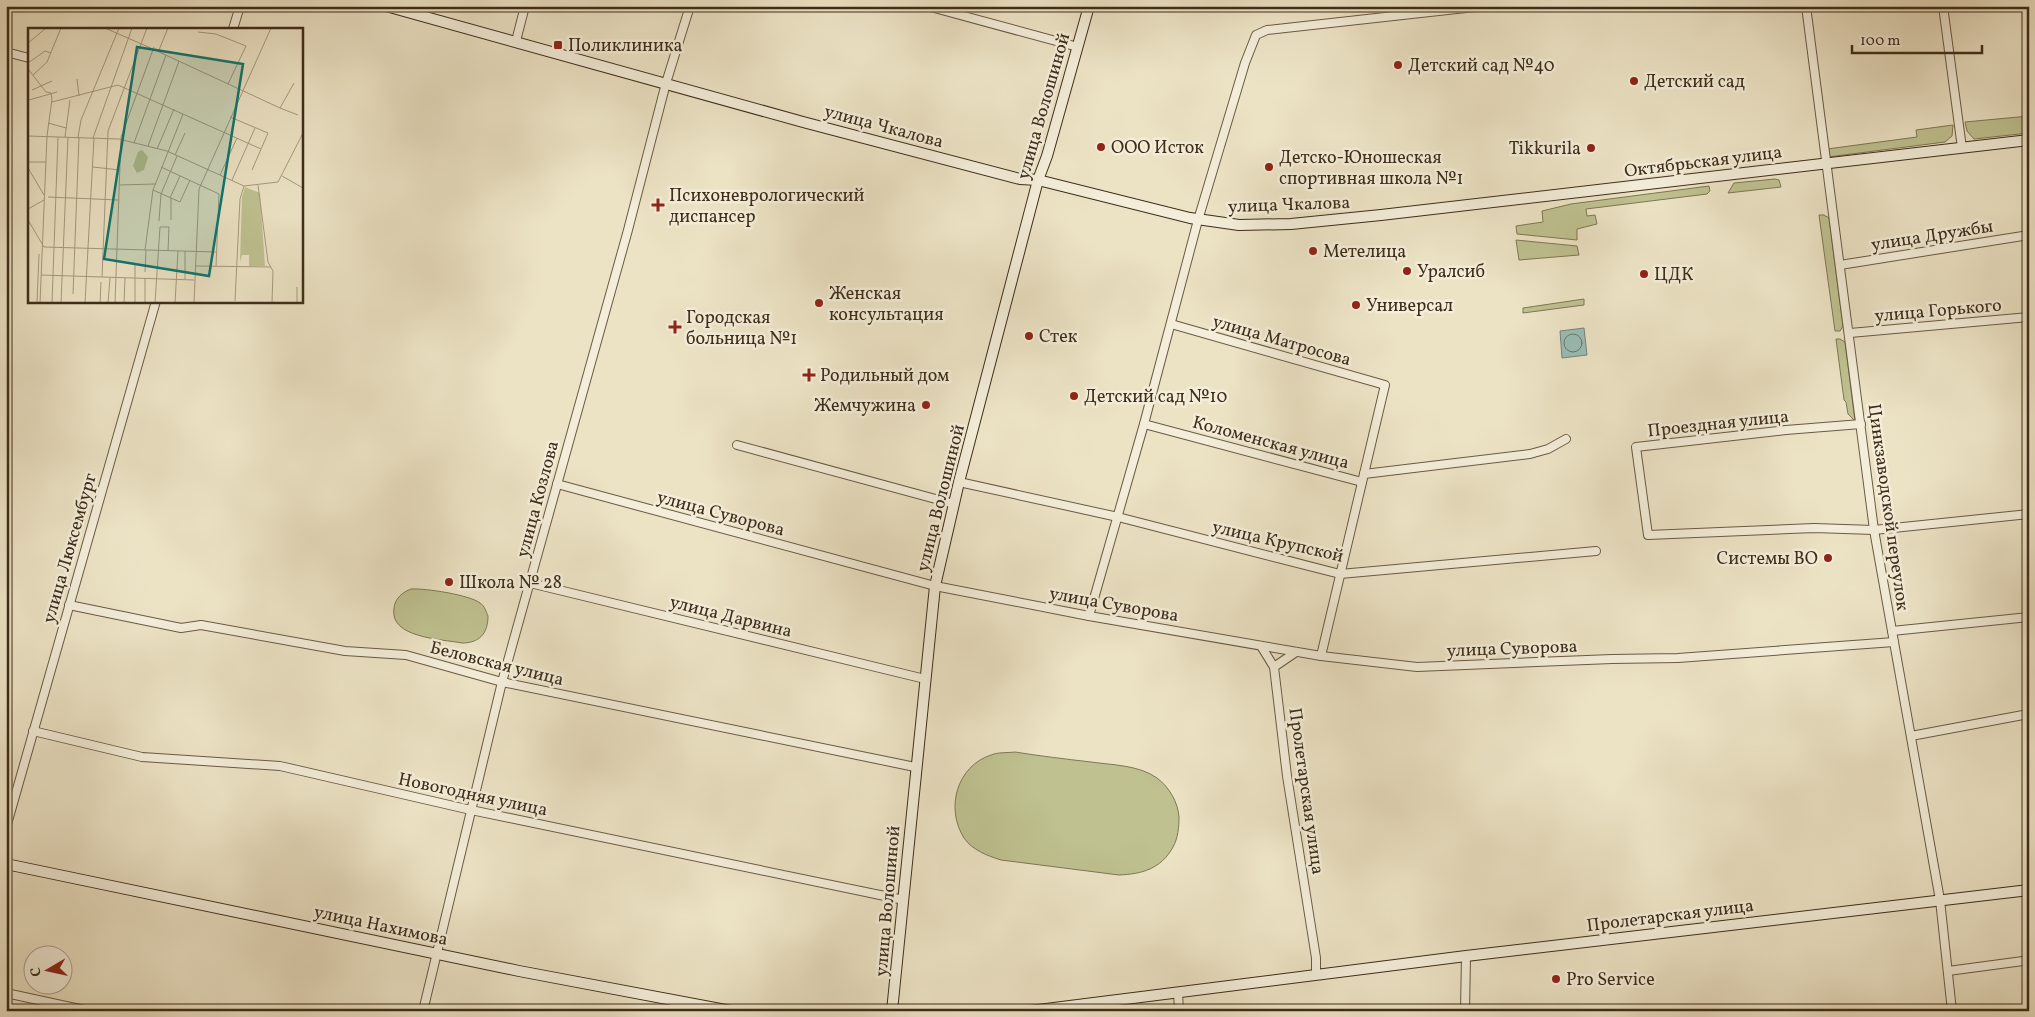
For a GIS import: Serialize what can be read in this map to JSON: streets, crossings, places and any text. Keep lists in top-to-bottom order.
{
  "streets": {
    "street": [
      "улица Волошиной",
      "улица Чкалова",
      "Октябрьская улица",
      "улица Дружбы",
      "улица Горького",
      "улица Матросова",
      "Проездная улица",
      "Коломенская улица",
      "улица Козлова",
      "Цинкзаводской переулок",
      "улица Суворова",
      "улица Крупской",
      "улица Люксембург",
      "улица Дарвина",
      "Беловская улица",
      "Пролетарская улица",
      "Новогодняя улица",
      "улица Нахимова"
    ]
  },
  "crossings": [
    ["улица Волошиной", "улица Чкалова"],
    ["улица Волошиной", "улица Суворова"],
    ["улица Волошиной", "улица Крупской"],
    ["улица Волошиной", "улица Дарвина"],
    ["улица Волошиной", "Беловская улица"],
    ["улица Волошиной", "Новогодняя улица"],
    ["улица Чкалова", "Октябрьская улица"],
    ["улица Чкалова", "улица Козлова"],
    ["Октябрьская улица", "Цинкзаводской переулок"],
    ["улица Дружбы", "Цинкзаводской переулок"],
    ["улица Горького", "Цинкзаводской переулок"],
    ["улица Матросова", "Коломенская улица"],
    ["Проездная улица", "Цинкзаводской переулок"],
    ["улица Козлова", "улица Суворова"],
    ["улица Козлова", "улица Дарвина"],
    ["улица Козлова", "Беловская улица"],
    ["улица Козлова", "Новогодняя улица"],
    ["улица Козлова", "улица Нахимова"],
    ["Цинкзаводской переулок", "улица Суворова"],
    ["Цинкзаводской переулок", "Пролетарская улица"],
    ["улица Суворова", "Пролетарская улица"],
    ["улица Люксембург", "Беловская улица"],
    ["улица Люксембург", "Новогодняя улица"]
  ],
  "places": {
    "transit": ["Поликлиника"],
    "other": [
      "Детский сад №40",
      "Детский сад",
      "ООО Исток",
      "Tikkurila",
      "Детско-Юношеская спортивная школа №1",
      "Метелица",
      "Уралсиб",
      "ЦДК",
      "Женская консультация",
      "Универсал",
      "Стек",
      "Детский сад №10",
      "Жемчужина",
      "Системы ВО",
      "Школа № 28",
      "Pro Service"
    ],
    "health": ["Психоневрологический диспансер", "Городская больница №1", "Родильный дом"]
  },
  "scale_bar": "100 m",
  "north": "left"
}
